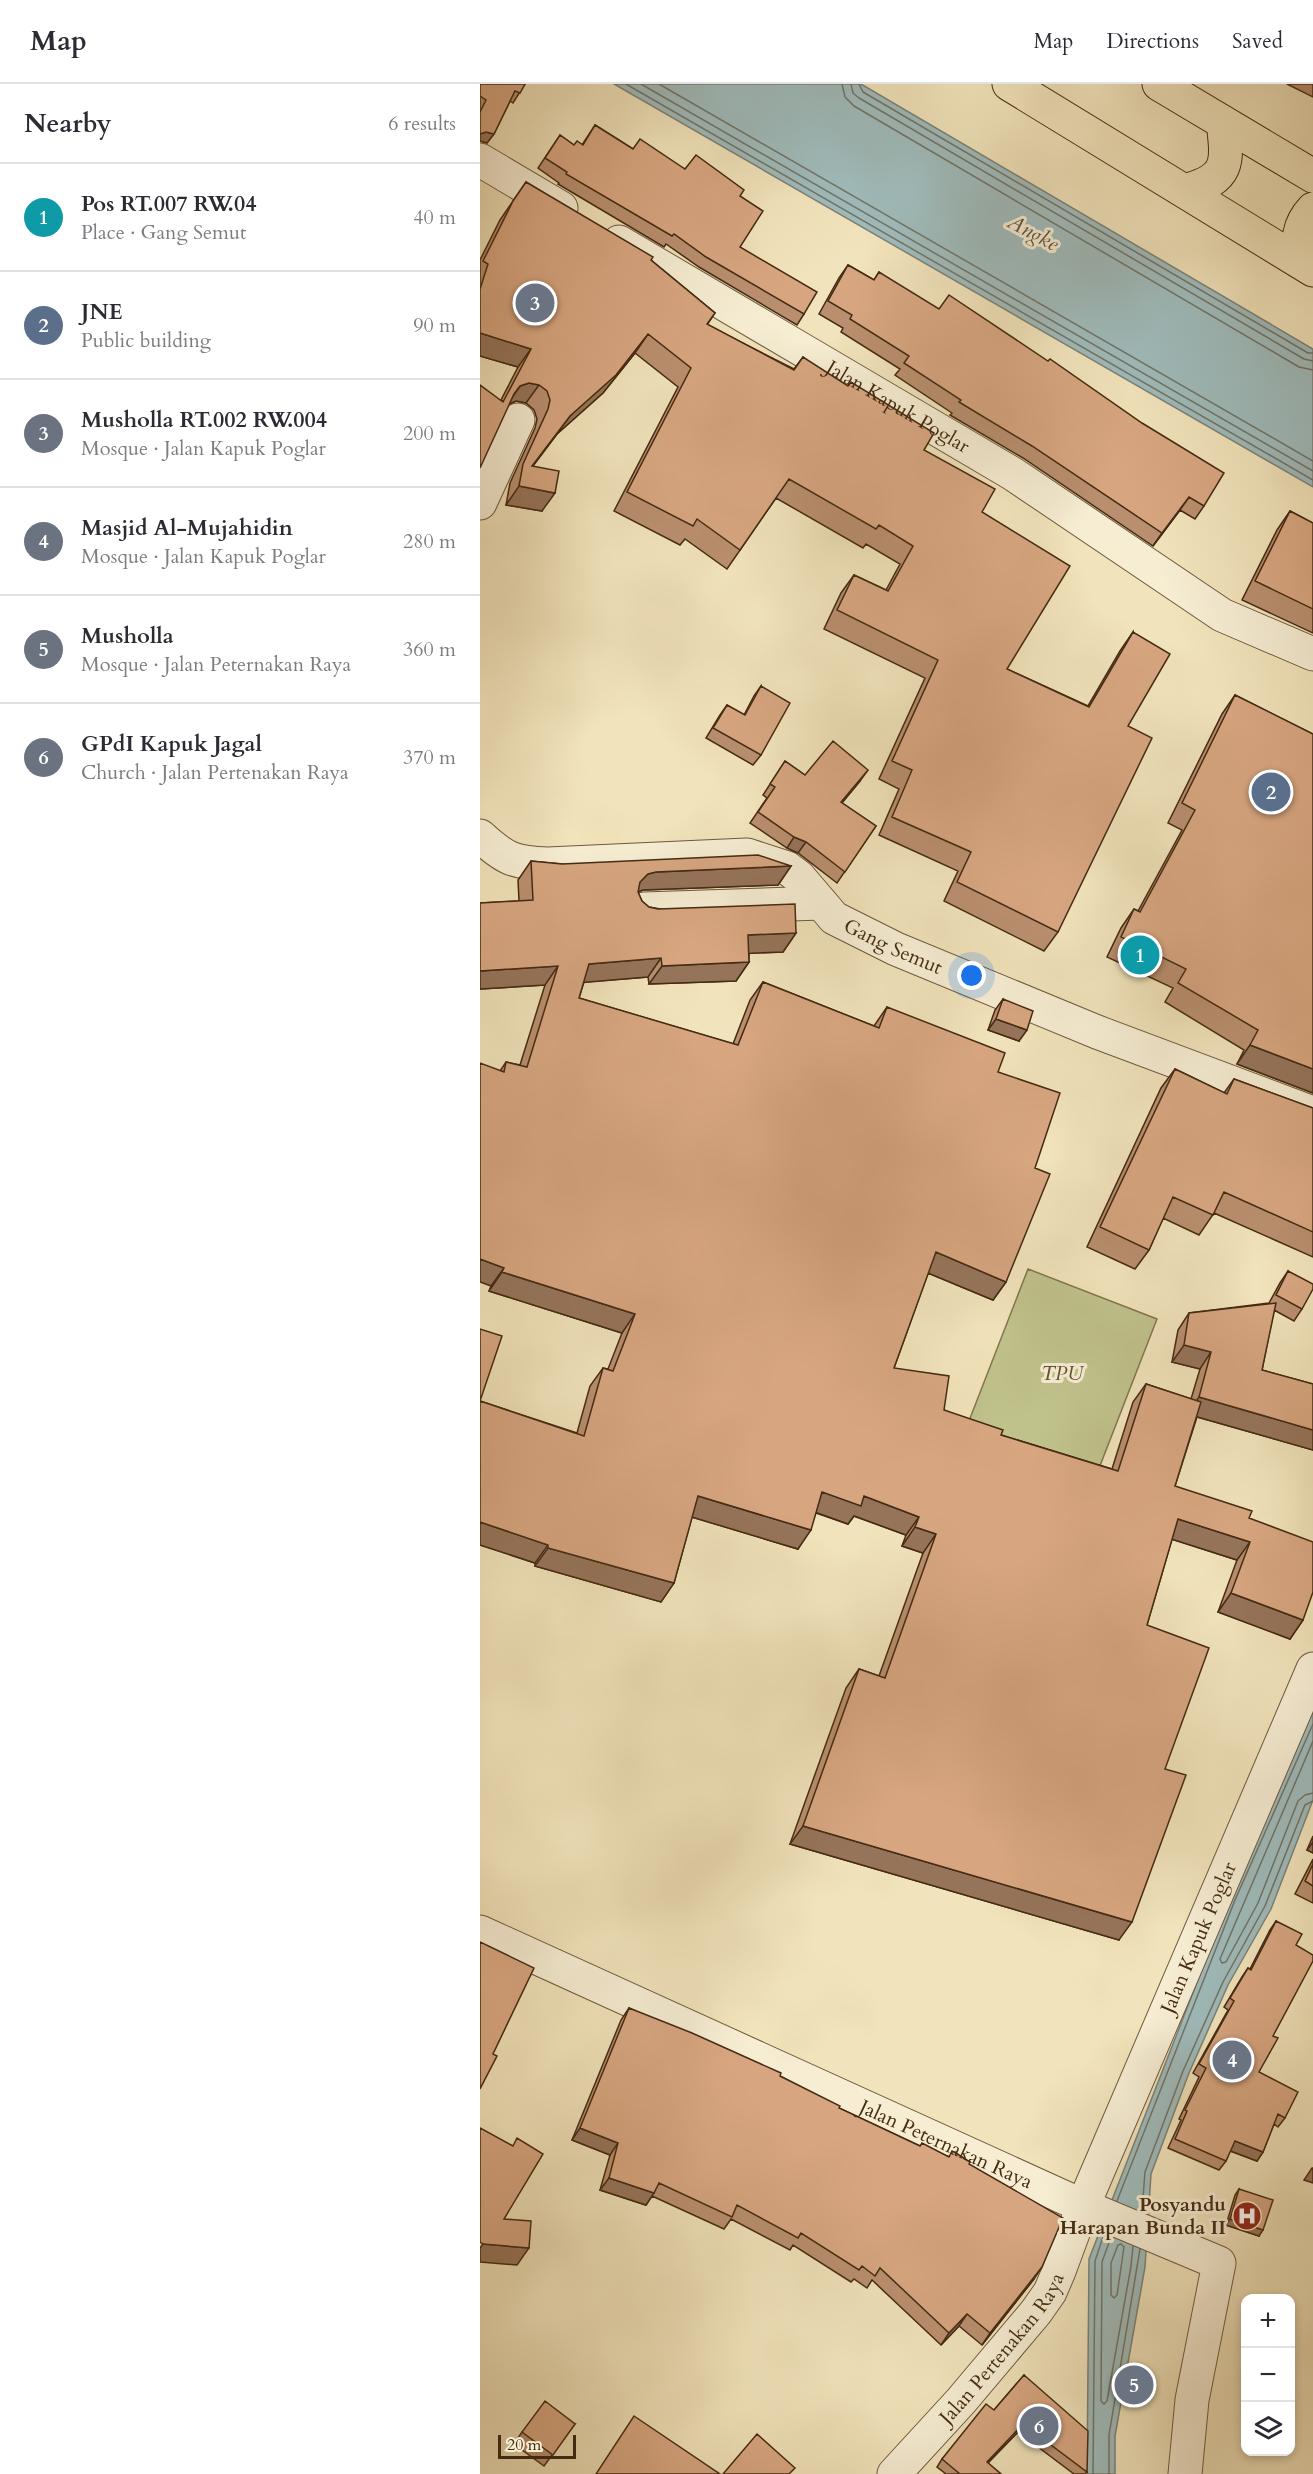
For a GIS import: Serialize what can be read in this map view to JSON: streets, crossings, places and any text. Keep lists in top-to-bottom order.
{
  "streets": {
    "street": [
      "Jalan Kapuk Poglar",
      "Gang Semut",
      "Jalan Peternakan Raya",
      "Jalan Pertenakan Raya"
    ]
  },
  "crossings": [
    ["Jalan Kapuk Poglar", "Jalan Peternakan Raya"],
    ["Jalan Kapuk Poglar", "Jalan Pertenakan Raya"],
    ["Jalan Peternakan Raya", "Jalan Pertenakan Raya"]
  ],
  "water": ["Angke"],
  "parks": ["TPU"],
  "places": {
    "hospital": ["Posyandu Harapan Bunda II"]
  },
  "scale_bar": "20 m",
  "page": {
    "header": "Map",
    "nav": ["Map", "Directions", "Saved"],
    "heading": ["Nearby", "6 results"],
    "list": [
      {
        "mark": "1",
        "name": "Pos RT.007 RW.04",
        "note": "Place · Gang Semut",
        "value": "40 m"
      },
      {
        "mark": "2",
        "name": "JNE",
        "note": "Public building",
        "value": "90 m"
      },
      {
        "mark": "3",
        "name": "Musholla RT.002 RW.004",
        "note": "Mosque · Jalan Kapuk Poglar",
        "value": "200 m"
      },
      {
        "mark": "4",
        "name": "Masjid Al-Mujahidin",
        "note": "Mosque · Jalan Kapuk Poglar",
        "value": "280 m"
      },
      {
        "mark": "5",
        "name": "Musholla",
        "note": "Mosque · Jalan Peternakan Raya",
        "value": "360 m"
      },
      {
        "mark": "6",
        "name": "GPdI Kapuk Jagal",
        "note": "Church · Jalan Pertenakan Raya",
        "value": "370 m"
      }
    ],
    "pins": [
      "3",
      "2",
      "1",
      "4",
      "5",
      "6"
    ],
    "map_buttons": ["+", "−"],
    "scale": "20 m"
  }
}
